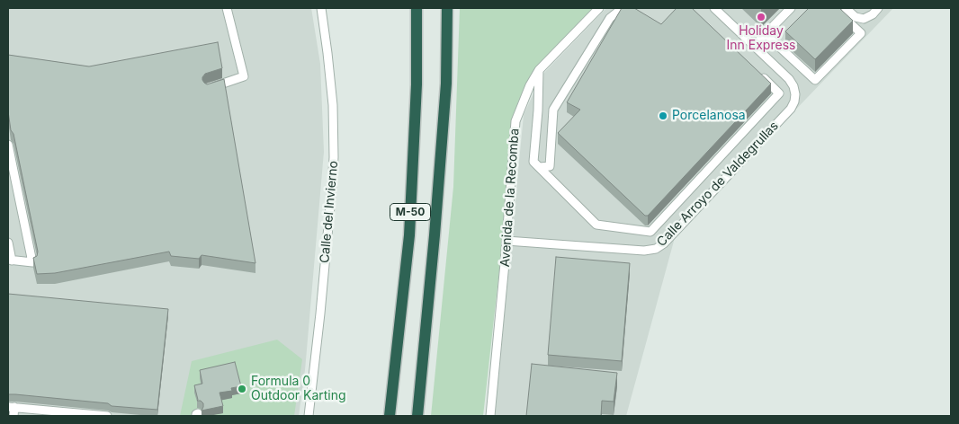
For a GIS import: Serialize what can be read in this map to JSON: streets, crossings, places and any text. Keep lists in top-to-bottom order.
{
  "streets": {
    "highway": ["M-50"],
    "street": ["Calle Arroyo de Valdegrullas", "Avenida de la Recomba", "Calle del Invierno"]
  },
  "crossings": [
    ["Calle Arroyo de Valdegrullas", "Avenida de la Recomba"]
  ],
  "places": ["Holiday Inn Express", "Porcelanosa", "Formula 0 Outdoor Karting"]
}
